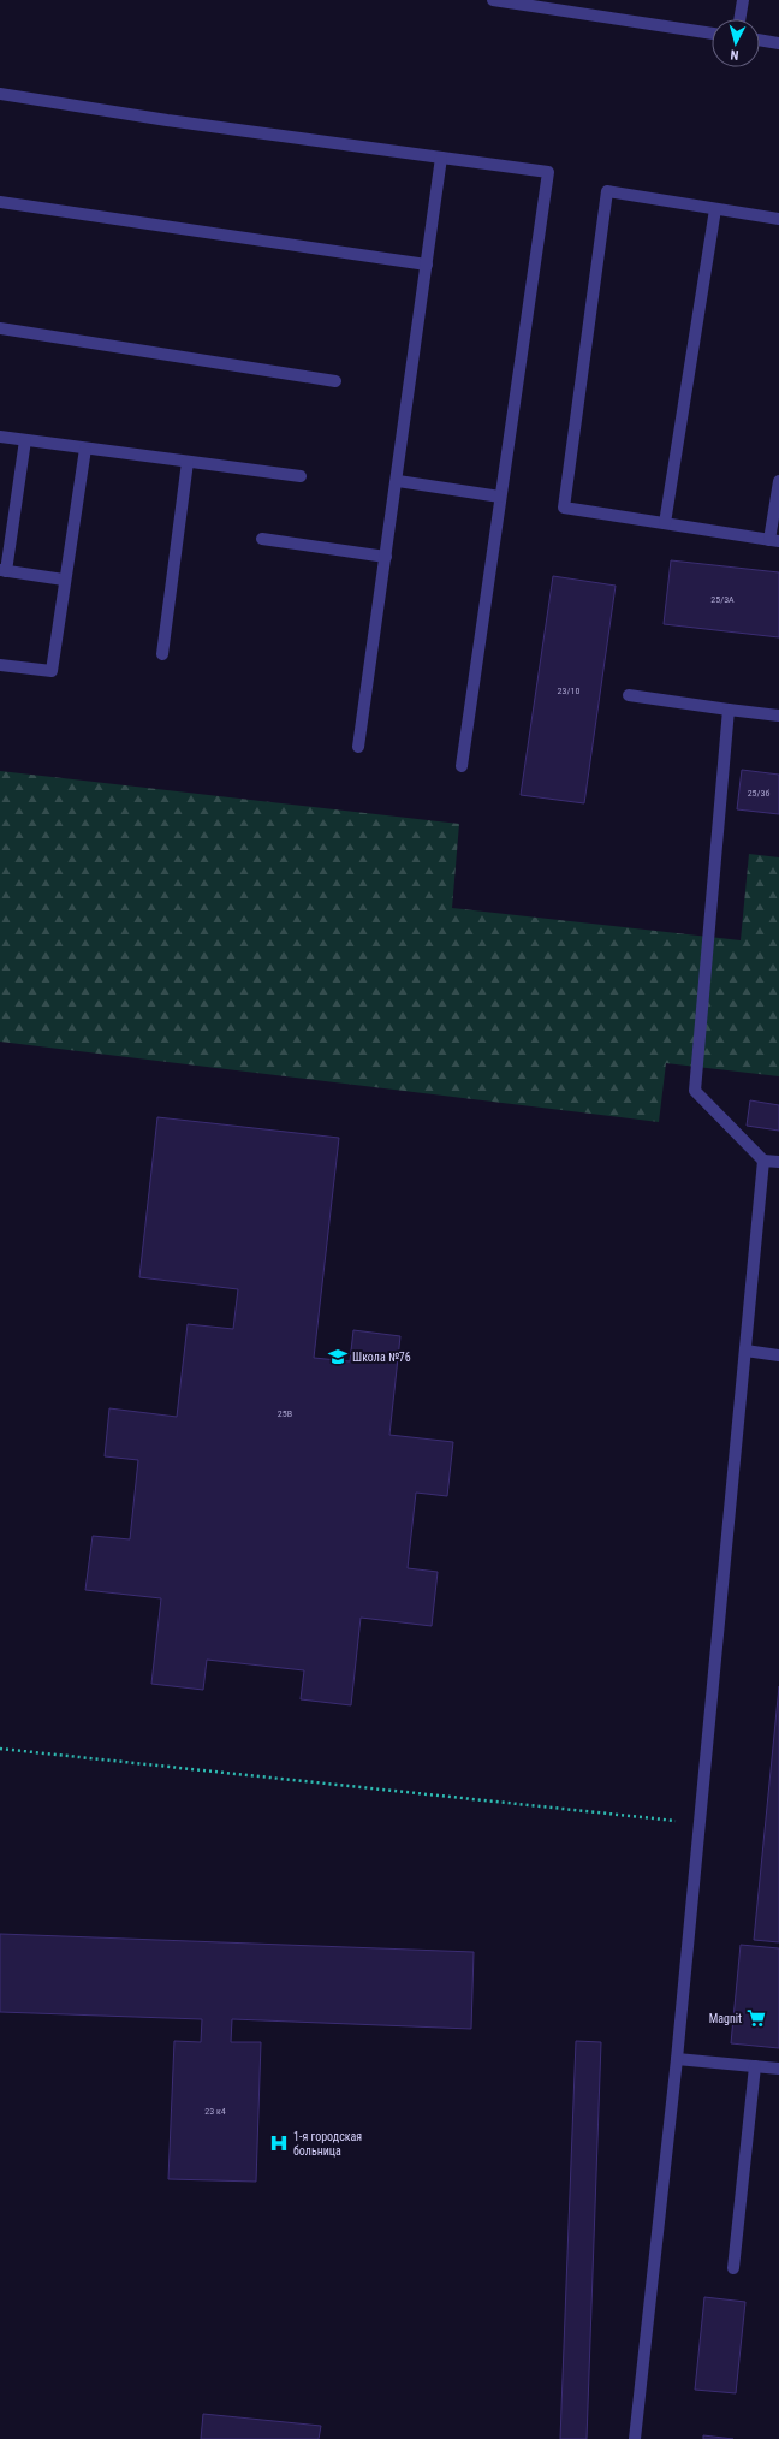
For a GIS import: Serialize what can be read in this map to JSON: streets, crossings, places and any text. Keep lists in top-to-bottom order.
{
  "places": {
    "school or university": ["Школа №76"],
    "supermarket": ["Magnit"],
    "hospital": ["1-я городская больница"]
  },
  "house_numbers": [
    "25/3А",
    "23/10",
    "25/3б",
    "25В",
    "23 к4"
  ],
  "north": "bottom"
}
